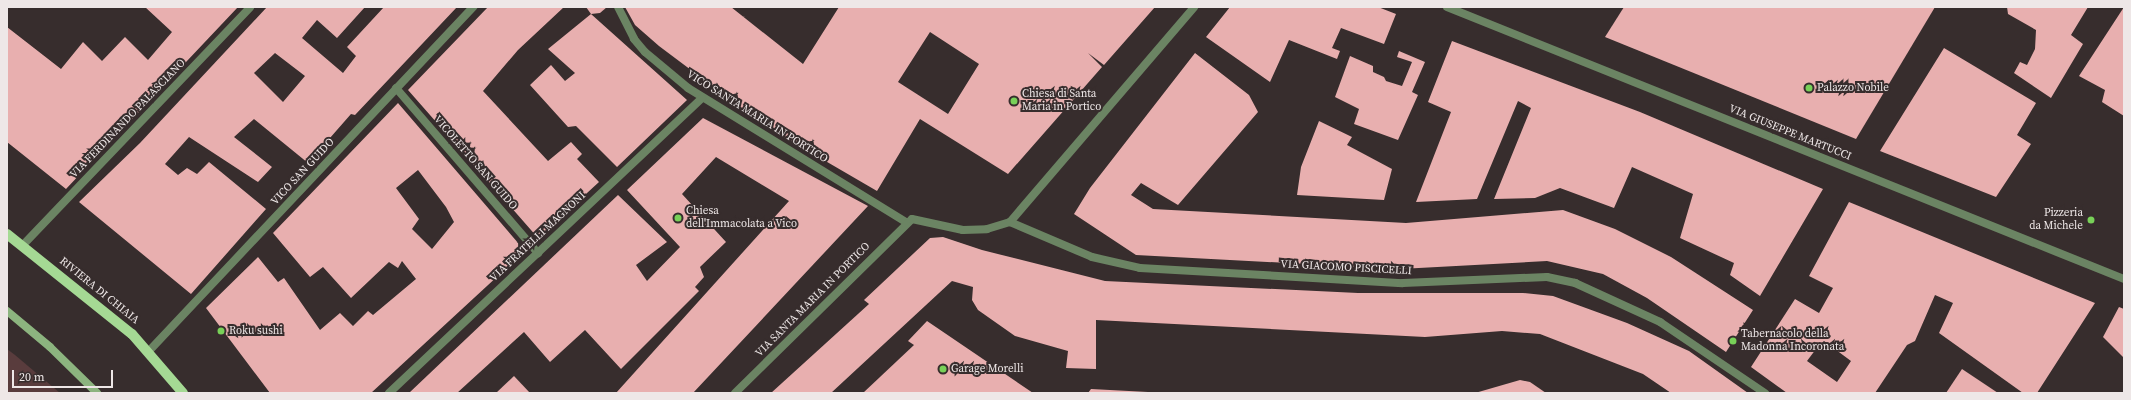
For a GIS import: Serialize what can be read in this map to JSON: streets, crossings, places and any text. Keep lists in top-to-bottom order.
{
  "streets": {
    "main road": ["RIVIERA DI CHIAIA"],
    "street": [
      "VICO SANTA MARIA IN PORTICO",
      "VIA FERDINANDO PALASCIANO",
      "VIA GIUSEPPE MARTUCCI",
      "VICOLETTO SAN GUIDO",
      "VICO SAN GUIDO",
      "VIA FRATELLI MAGNONI",
      "VIA GIACOMO PISCICELLI",
      "VIA SANTA MARIA IN PORTICO"
    ]
  },
  "crossings": [
    ["VICO SANTA MARIA IN PORTICO", "VIA FRATELLI MAGNONI"],
    ["VICO SANTA MARIA IN PORTICO", "VIA SANTA MARIA IN PORTICO"],
    ["VIA FERDINANDO PALASCIANO", "RIVIERA DI CHIAIA"],
    ["VICOLETTO SAN GUIDO", "VICO SAN GUIDO"],
    ["VICOLETTO SAN GUIDO", "VIA FRATELLI MAGNONI"],
    ["VICO SAN GUIDO", "RIVIERA DI CHIAIA"]
  ],
  "places": [
    "Palazzo Nobile",
    "Chiesa di Santa Maria in Portico",
    "Chiesa dell'Immacolata a Vico",
    "Pizzeria da Michele",
    "Roku sushi",
    "Tabernacolo della Madonna Incoronata",
    "Garage Morelli"
  ],
  "scale_bar": "20 m"
}
